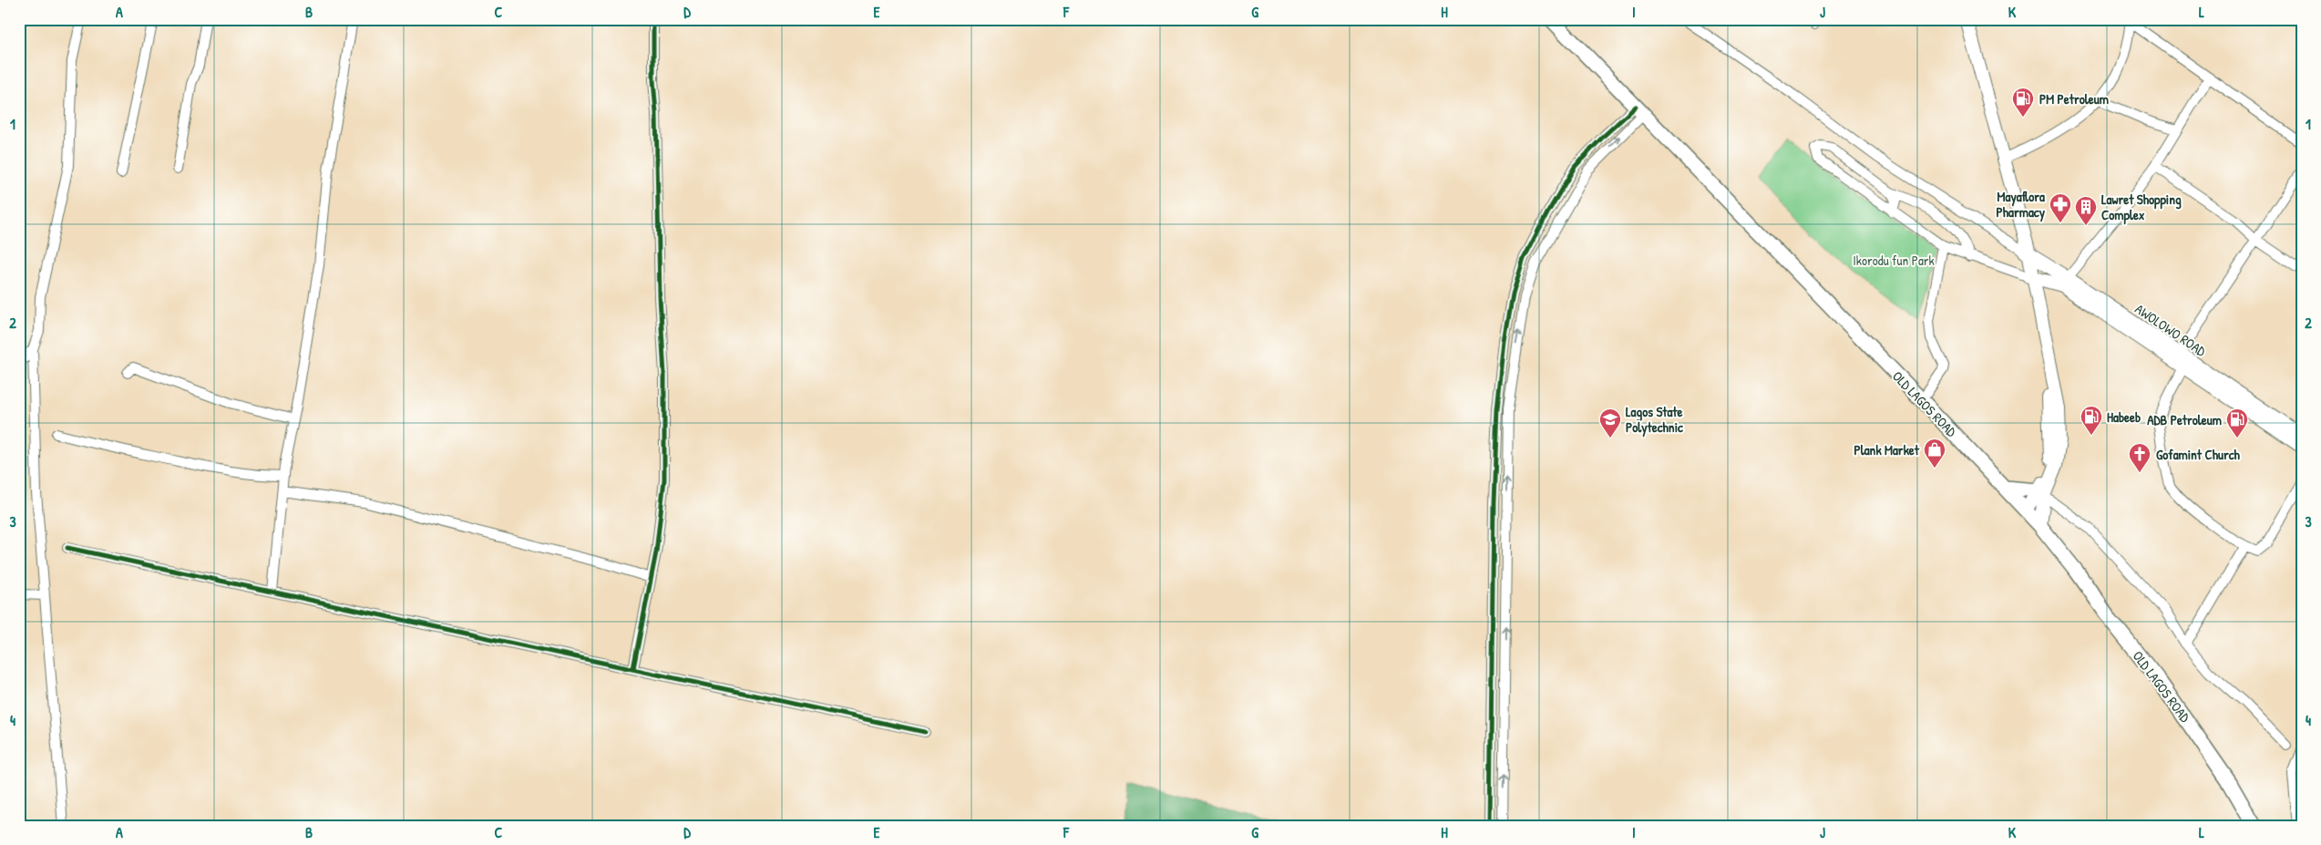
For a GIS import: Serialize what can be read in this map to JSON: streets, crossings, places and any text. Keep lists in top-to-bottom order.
{
  "streets": {
    "main road": ["AWOLOWO ROAD", "OLD LAGOS ROAD"]
  },
  "parks": ["Ikorodu fun Park"],
  "places": {
    "fuel station": ["PM Petroleum", "Habeeb", "ADB Petroleum"],
    "pharmacy": ["Mayaflora Pharmacy"],
    "building": ["Lawret Shopping Complex"],
    "school or university": ["Lagos State Polytechnic"],
    "shop": ["Plank Market"],
    "church": ["Gofamint Church"]
  },
  "grid": {
    "columns": [
      "A",
      "B",
      "C",
      "D",
      "E",
      "F",
      "G",
      "H",
      "I",
      "J",
      "K",
      "L"
    ],
    "rows": [
      "1",
      "2",
      "3",
      "4"
    ]
  }
}
